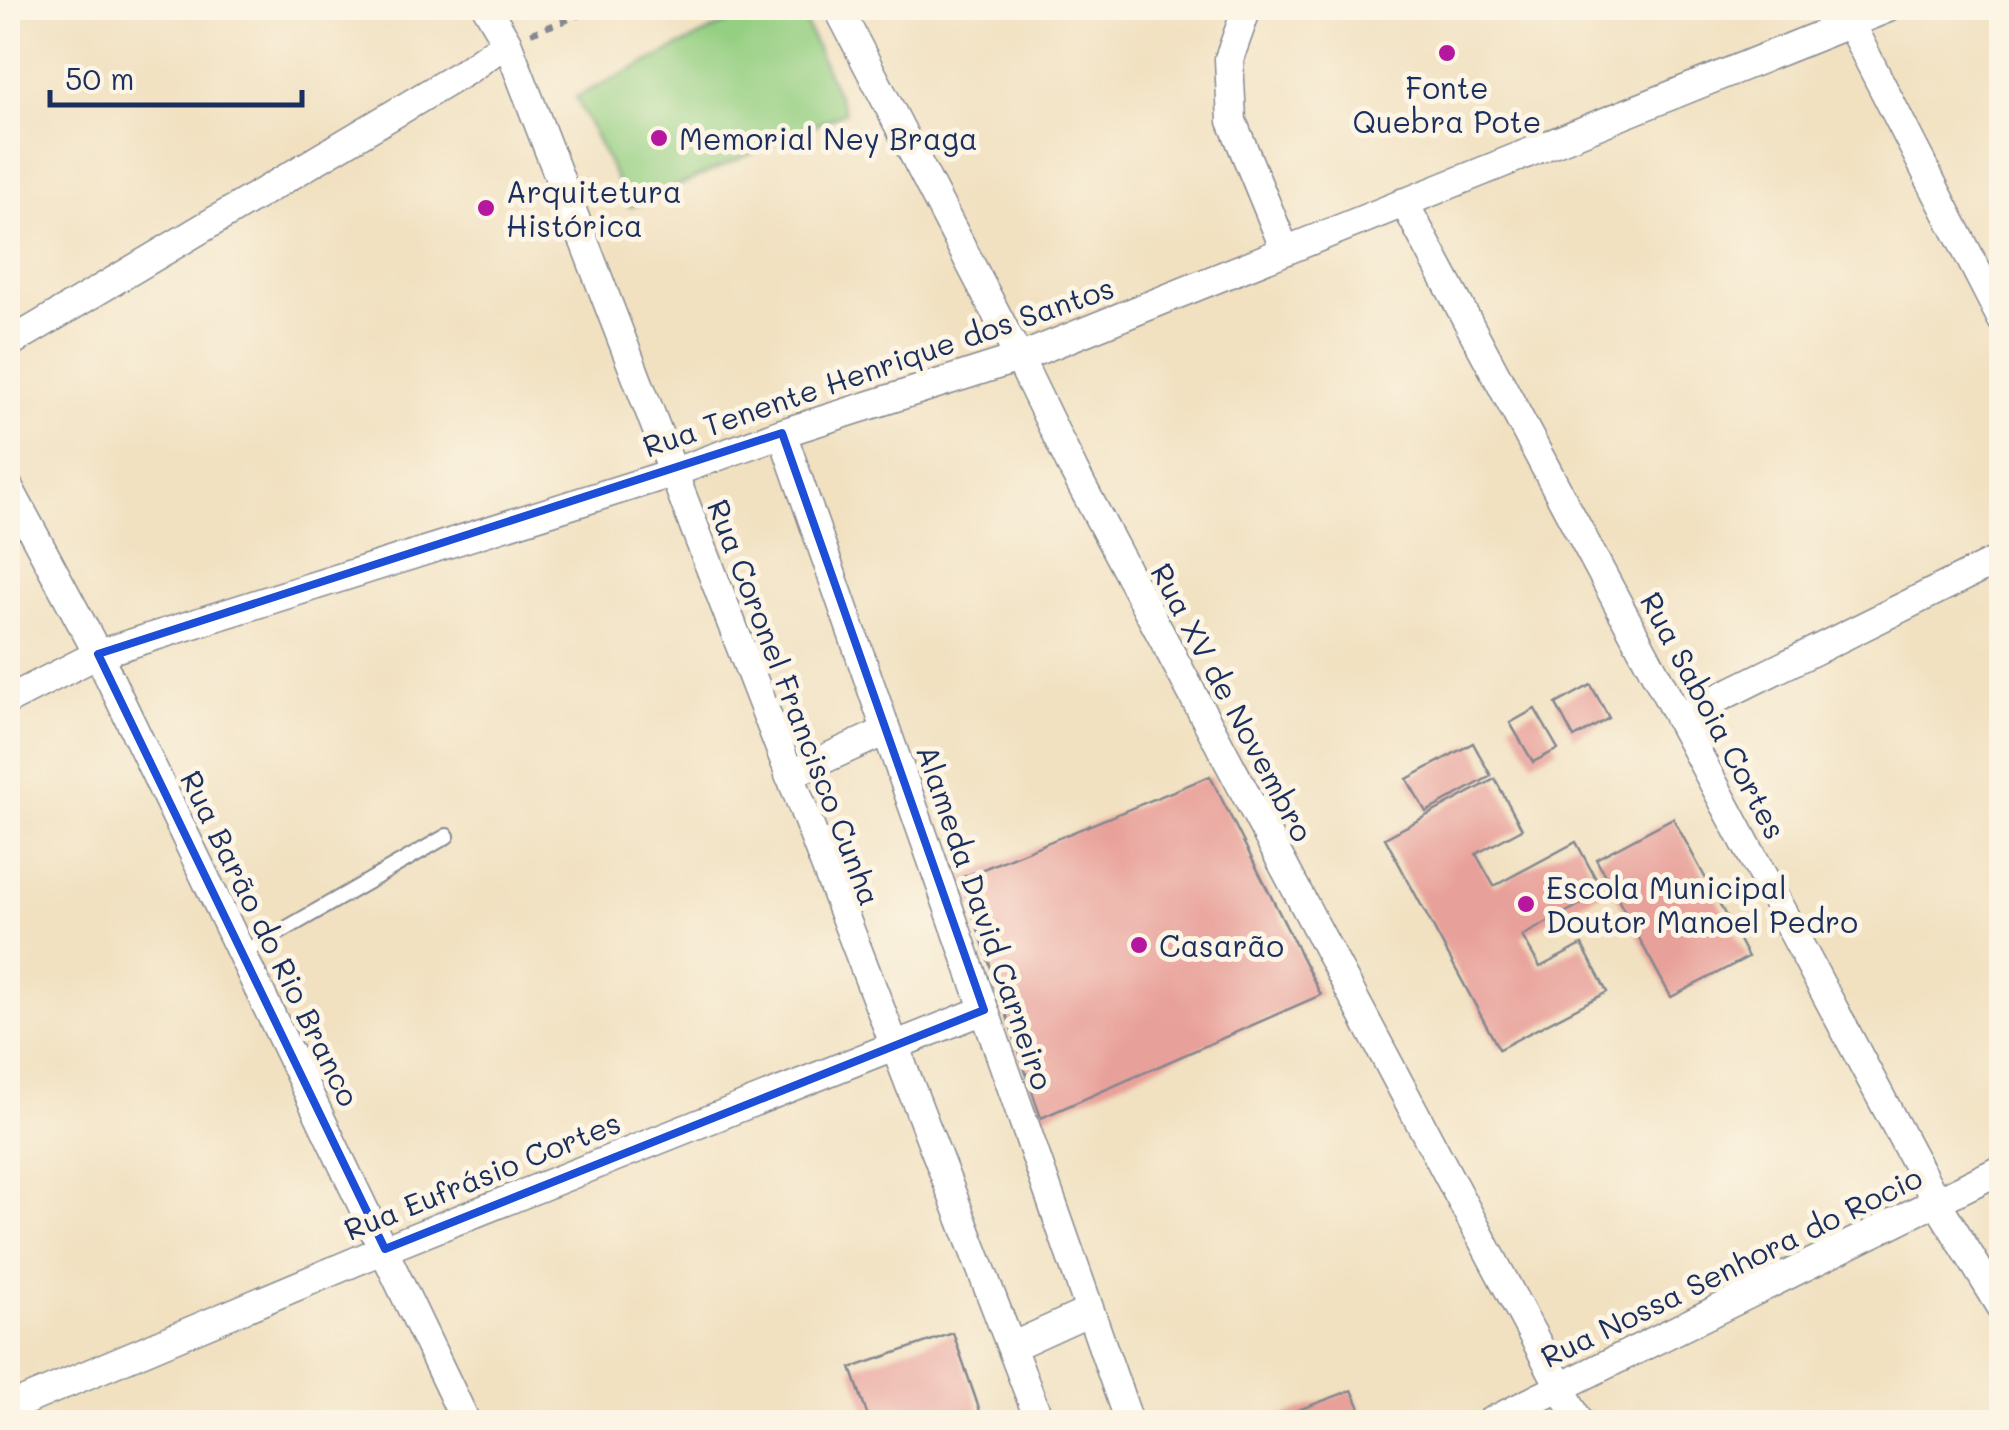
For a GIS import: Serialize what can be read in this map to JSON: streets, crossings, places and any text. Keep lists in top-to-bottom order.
{
  "streets": {
    "street": [
      "Rua Tenente Henrique dos Santos",
      "Rua Coronel Francisco Cunha",
      "Rua XV de Novembro",
      "Rua Saboia Cortes",
      "Alameda David Carneiro",
      "Rua Barão do Rio Branco",
      "Rua Eufrásio Cortes",
      "Rua Nossa Senhora do Rocio"
    ]
  },
  "crossings": [
    ["Rua Tenente Henrique dos Santos", "Rua Coronel Francisco Cunha"],
    ["Rua Tenente Henrique dos Santos", "Rua XV de Novembro"],
    ["Rua Tenente Henrique dos Santos", "Rua Saboia Cortes"],
    ["Rua Tenente Henrique dos Santos", "Alameda David Carneiro"],
    ["Rua Tenente Henrique dos Santos", "Rua Barão do Rio Branco"],
    ["Rua Coronel Francisco Cunha", "Rua Eufrásio Cortes"],
    ["Rua XV de Novembro", "Rua Nossa Senhora do Rocio"],
    ["Rua Saboia Cortes", "Rua Nossa Senhora do Rocio"],
    ["Alameda David Carneiro", "Rua Eufrásio Cortes"],
    ["Rua Barão do Rio Branco", "Rua Eufrásio Cortes"]
  ],
  "places": [
    "Fonte Quebra Pote",
    "Memorial Ney Braga",
    "Arquitetura Histórica",
    "Escola Municipal Doutor Manoel Pedro",
    "Casarão"
  ],
  "scale_bar": "50 m"
}
